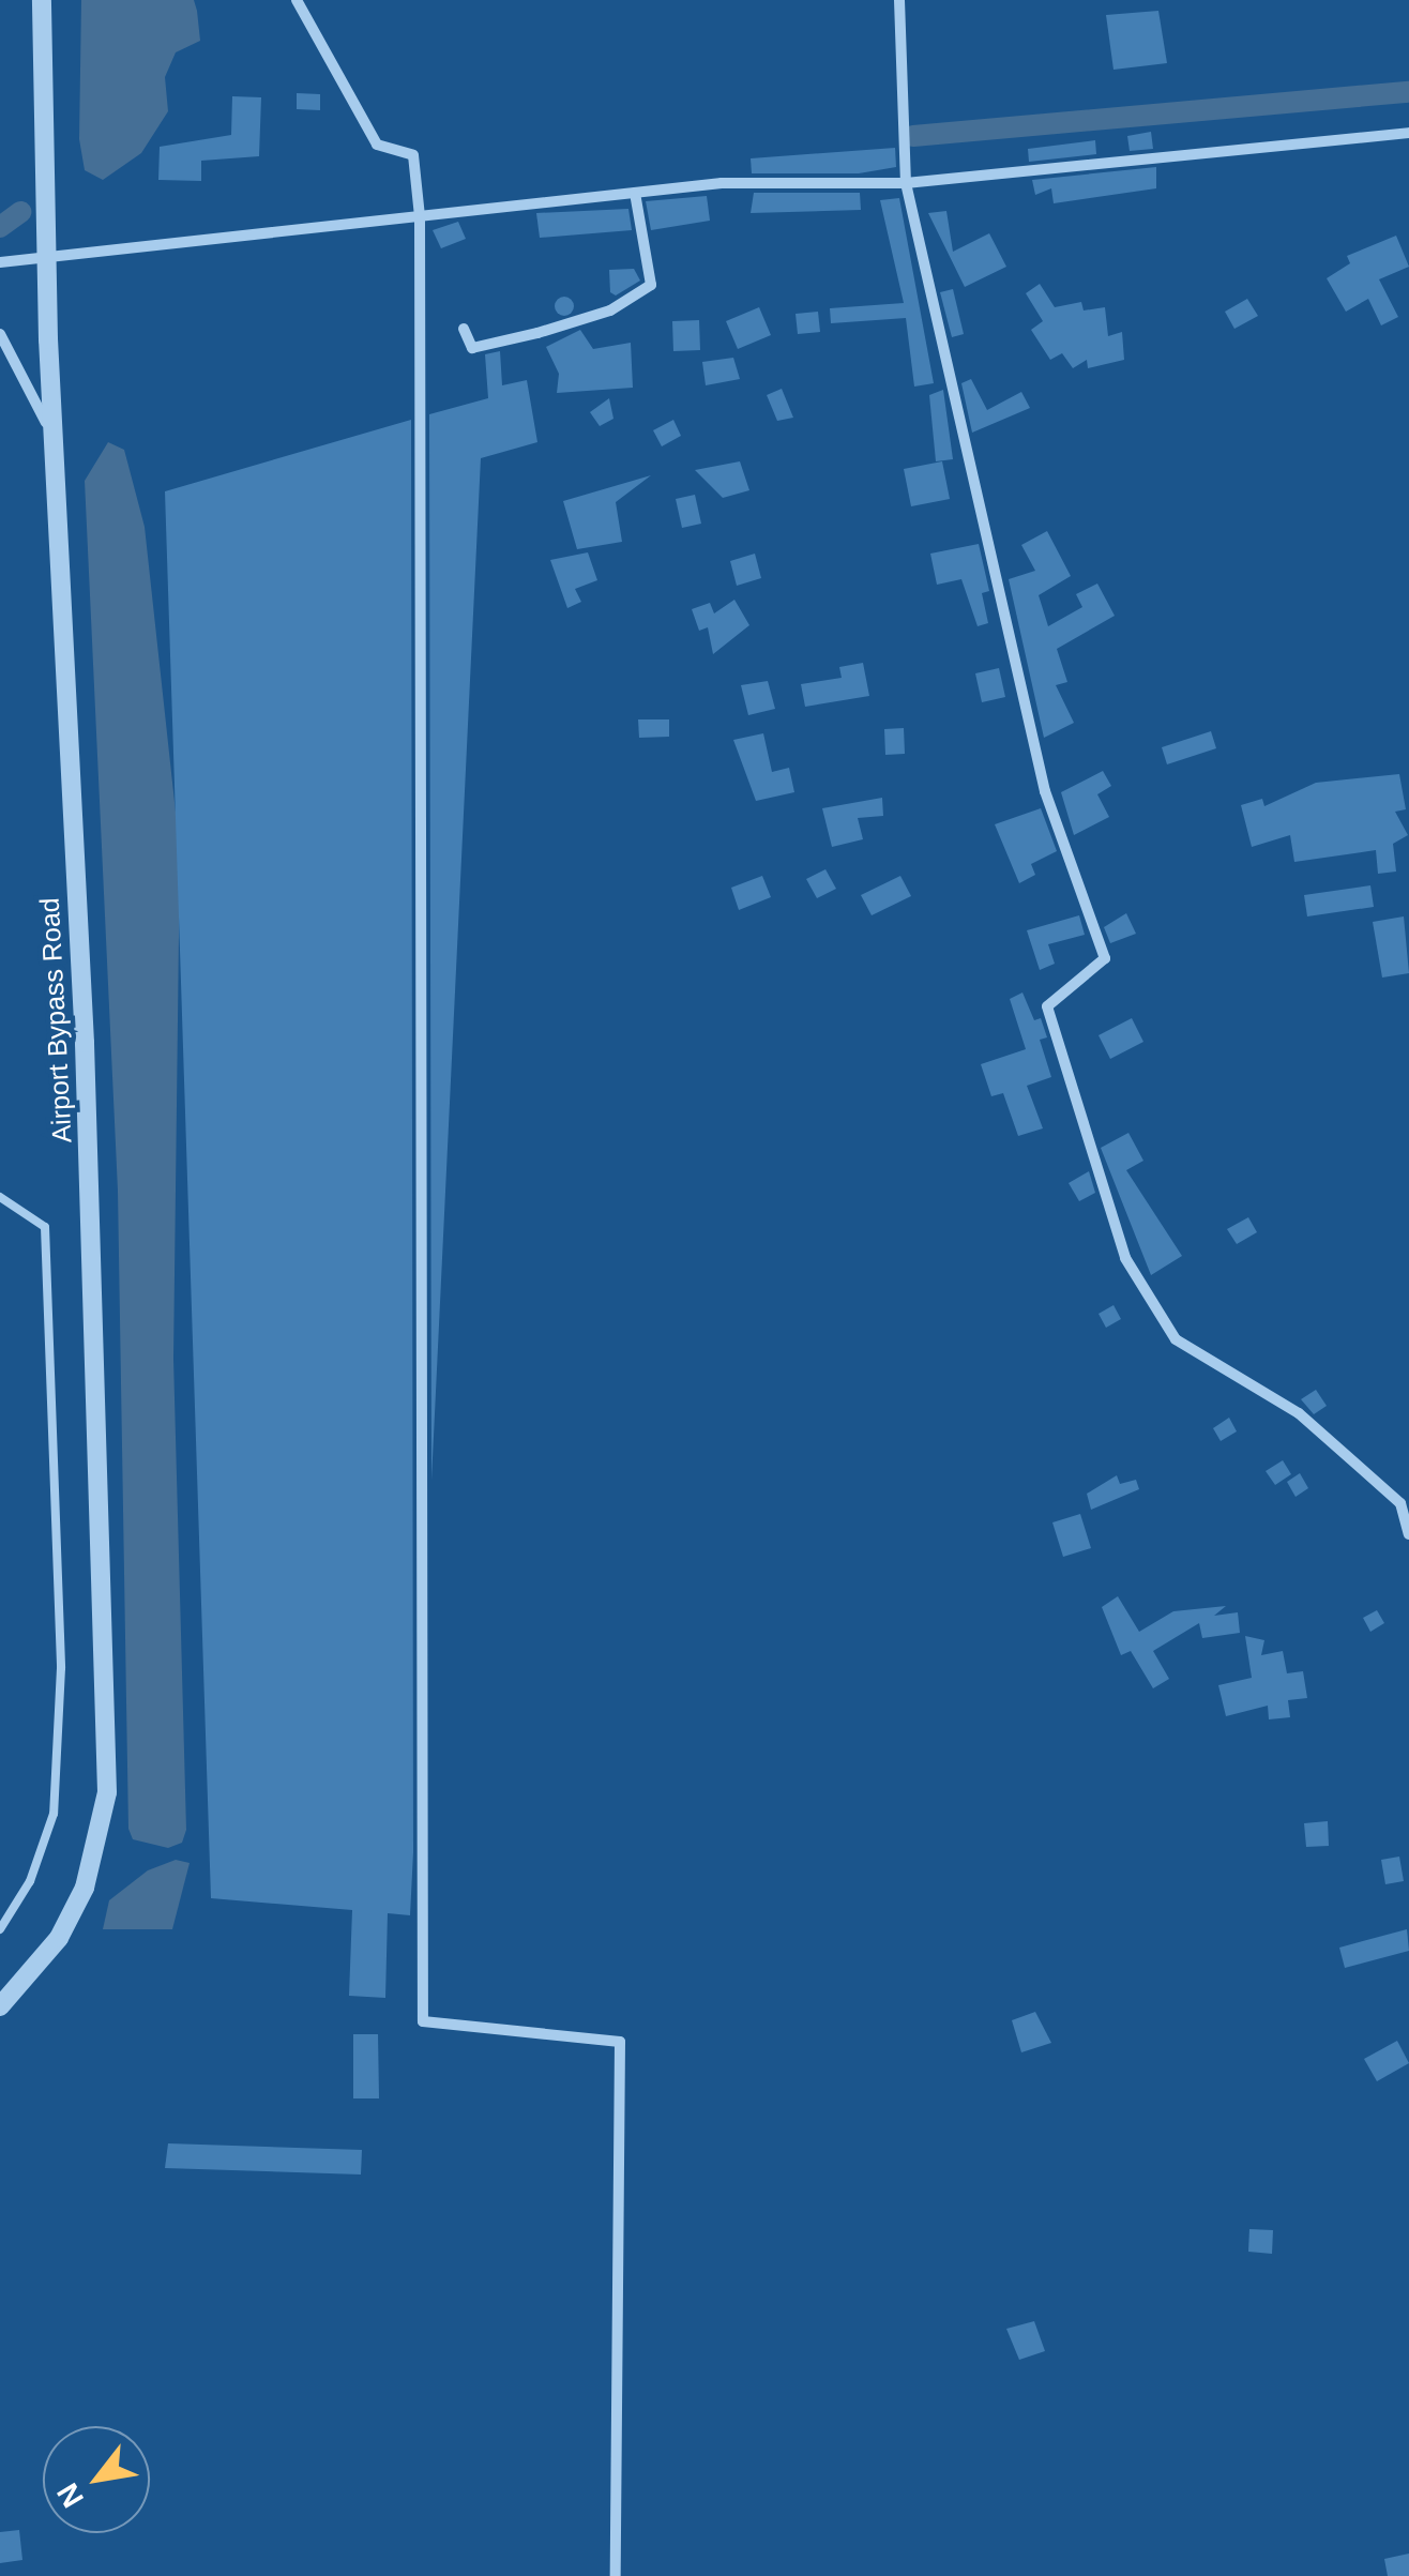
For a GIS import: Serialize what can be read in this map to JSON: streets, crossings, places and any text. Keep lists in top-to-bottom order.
{
  "streets": {
    "street": ["Airport Bypass Road"]
  },
  "north": "bottom left"
}
